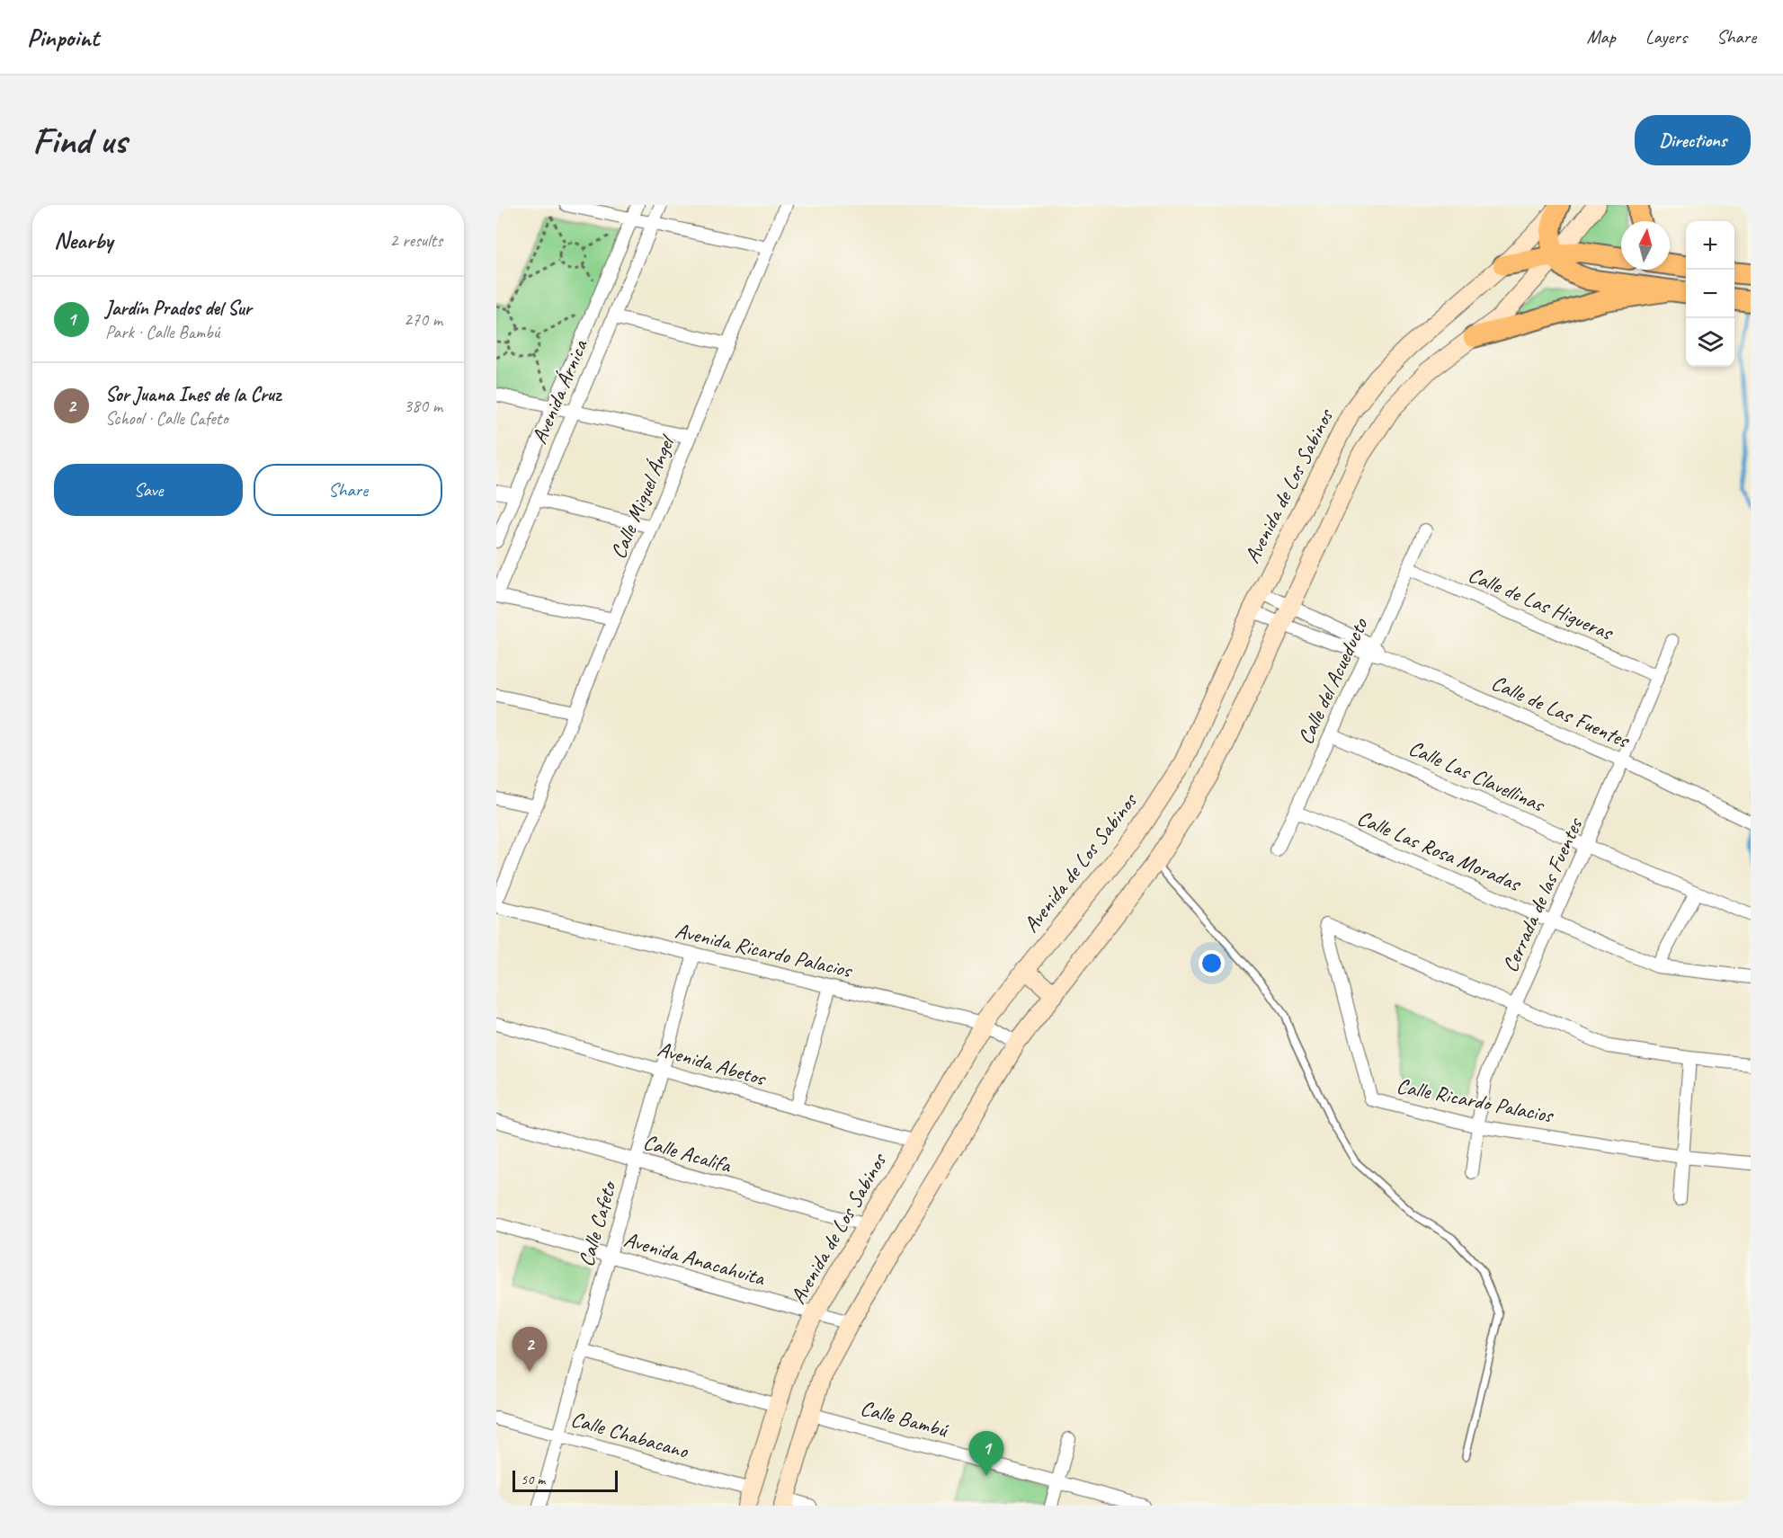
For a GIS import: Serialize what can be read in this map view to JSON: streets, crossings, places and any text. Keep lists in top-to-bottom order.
{
  "streets": {
    "street": [
      "Avenida Árnica",
      "Avenida de Los Sabinos",
      "Calle Miguel Ángel",
      "Calle de Las Higueras",
      "Calle del Acueducto",
      "Calle de Las Fuentes",
      "Calle Las Clavellinas",
      "Calle Las Rosa Moradas",
      "Cerrada de las Fuentes",
      "Avenida Ricardo Palacios",
      "Avenida Abetos",
      "Calle Ricardo Palacios",
      "Calle Acalifa",
      "Calle Cafeto",
      "Avenida Anacahuita",
      "Calle Bambú",
      "Calle Chabacano"
    ]
  },
  "crossings": [
    ["Avenida de Los Sabinos", "Avenida Ricardo Palacios"],
    ["Avenida de Los Sabinos", "Avenida Abetos"],
    ["Avenida de Los Sabinos", "Calle Acalifa"],
    ["Avenida de Los Sabinos", "Avenida Anacahuita"],
    ["Avenida de Los Sabinos", "Calle Chabacano"],
    ["Calle de Las Higueras", "Calle del Acueducto"],
    ["Calle de Las Higueras", "Cerrada de las Fuentes"],
    ["Calle del Acueducto", "Calle de Las Fuentes"],
    ["Calle del Acueducto", "Calle Las Clavellinas"],
    ["Calle del Acueducto", "Calle Las Rosa Moradas"],
    ["Calle de Las Fuentes", "Cerrada de las Fuentes"],
    ["Calle Las Clavellinas", "Cerrada de las Fuentes"],
    ["Calle Las Rosa Moradas", "Cerrada de las Fuentes"],
    ["Cerrada de las Fuentes", "Calle Ricardo Palacios"],
    ["Avenida Ricardo Palacios", "Calle Cafeto"],
    ["Avenida Abetos", "Calle Cafeto"],
    ["Calle Acalifa", "Calle Cafeto"],
    ["Calle Cafeto", "Avenida Anacahuita"],
    ["Calle Cafeto", "Calle Chabacano"]
  ],
  "scale_bar": "50 m",
  "north": "top",
  "page": {
    "header": "Pinpoint",
    "nav": ["Map", "Layers", "Share"],
    "buttons": [
      "Directions",
      ["Save", "Share"]
    ],
    "title": "Find us",
    "heading": ["Nearby", "2 results"],
    "map_buttons": ["+", "−"],
    "list": [
      {
        "mark": "1",
        "name": "Jardín Prados del Sur",
        "note": "Park · Calle Bambú",
        "value": "270 m"
      },
      {
        "mark": "2",
        "name": "Sor Juana Ines de la Cruz",
        "note": "School · Calle Cafeto",
        "value": "380 m"
      }
    ],
    "pins": ["2", "1"],
    "scale": "50 m"
  }
}
